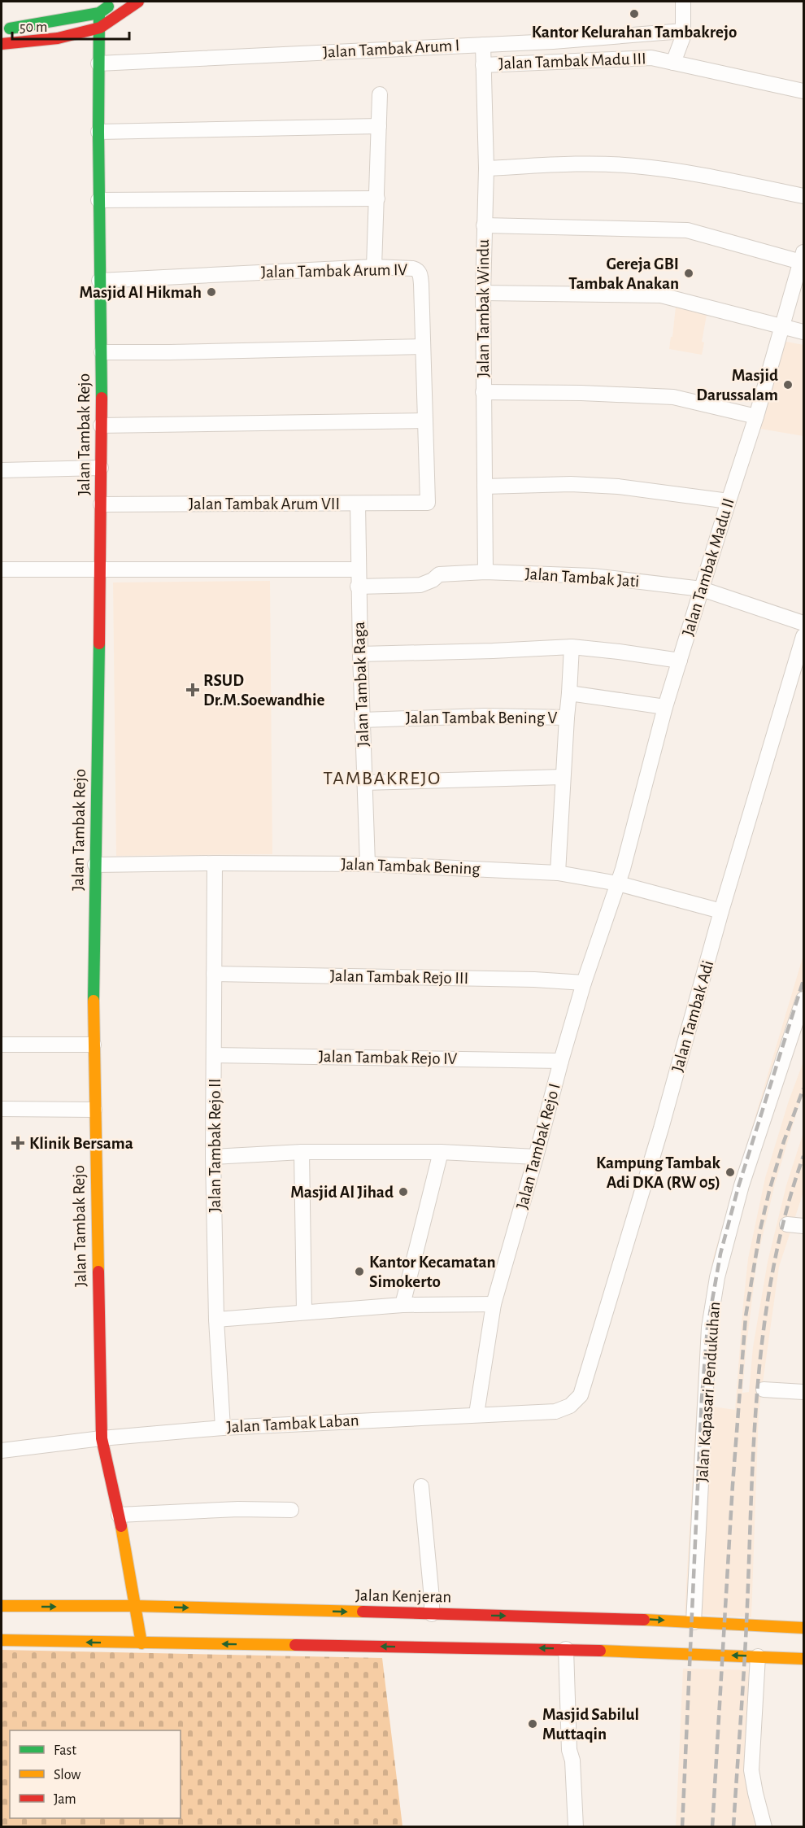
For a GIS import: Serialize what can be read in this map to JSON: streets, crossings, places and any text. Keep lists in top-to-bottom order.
{
  "streets": {
    "main road": ["Jalan Tambak Rejo", "Jalan Kenjeran"],
    "street": [
      "Jalan Tambak Arum I",
      "Jalan Tambak Madu III",
      "Jalan Tambak Arum IV",
      "Jalan Tambak Windu",
      "Jalan Tambak Arum VII",
      "Jalan Tambak Madu II",
      "Jalan Tambak Jati",
      "Jalan Tambak Raga",
      "Jalan Tambak Bening V",
      "Jalan Tambak Bening",
      "Jalan Tambak Rejo III",
      "Jalan Tambak Adi",
      "Jalan Tambak Rejo IV",
      "Jalan Tambak Rejo II",
      "Jalan Tambak Rejo I",
      "Jalan Kapasari Pendukuhan",
      "Jalan Tambak Laban"
    ]
  },
  "crossings": [
    ["Jalan Tambak Arum I", "Jalan Tambak Windu"],
    ["Jalan Tambak Arum I", "Jalan Tambak Rejo"],
    ["Jalan Tambak Madu III", "Jalan Tambak Windu"],
    ["Jalan Tambak Arum IV", "Jalan Tambak Rejo"],
    ["Jalan Tambak Arum IV", "Jalan Tambak Arum VII"],
    ["Jalan Tambak Windu", "Jalan Tambak Jati"],
    ["Jalan Tambak Rejo", "Jalan Tambak Arum VII"],
    ["Jalan Tambak Rejo", "Jalan Tambak Bening"],
    ["Jalan Tambak Rejo", "Jalan Tambak Laban"],
    ["Jalan Tambak Rejo", "Jalan Kenjeran"],
    ["Jalan Tambak Arum VII", "Jalan Tambak Raga"],
    ["Jalan Tambak Madu II", "Jalan Tambak Jati"],
    ["Jalan Tambak Madu II", "Jalan Tambak Bening V"],
    ["Jalan Tambak Madu II", "Jalan Tambak Bening"],
    ["Jalan Tambak Madu II", "Jalan Tambak Rejo I"],
    ["Jalan Tambak Jati", "Jalan Tambak Raga"],
    ["Jalan Tambak Raga", "Jalan Tambak Bening V"],
    ["Jalan Tambak Raga", "Jalan Tambak Bening"],
    ["Jalan Tambak Bening", "Jalan Tambak Adi"],
    ["Jalan Tambak Bening", "Jalan Tambak Rejo II"],
    ["Jalan Tambak Bening", "Jalan Tambak Rejo I"],
    ["Jalan Tambak Rejo III", "Jalan Tambak Rejo II"],
    ["Jalan Tambak Rejo III", "Jalan Tambak Rejo I"],
    ["Jalan Tambak Adi", "Jalan Tambak Laban"],
    ["Jalan Tambak Rejo IV", "Jalan Tambak Rejo II"],
    ["Jalan Tambak Rejo IV", "Jalan Tambak Rejo I"],
    ["Jalan Tambak Rejo II", "Jalan Tambak Laban"],
    ["Jalan Tambak Rejo I", "Jalan Tambak Laban"],
    ["Jalan Kapasari Pendukuhan", "Jalan Kenjeran"]
  ],
  "districts": ["TAMBAKREJO"],
  "places": {
    "other": [
      "Kantor Kelurahan Tambakrejo",
      "Gereja GBI Tambak Anakan",
      "Masjid Al Hikmah",
      "Masjid Darussalam",
      "Kampung Tambak Adi DKA (RW 05)",
      "Masjid Al Jihad",
      "Kantor Kecamatan Simokerto",
      "Masjid Sabilul Muttaqin"
    ],
    "health": ["RSUD Dr.M.Soewandhie", "Klinik Bersama"]
  },
  "legend": ["Fast", "Slow", "Jam"],
  "scale_bar": "50 m"
}
